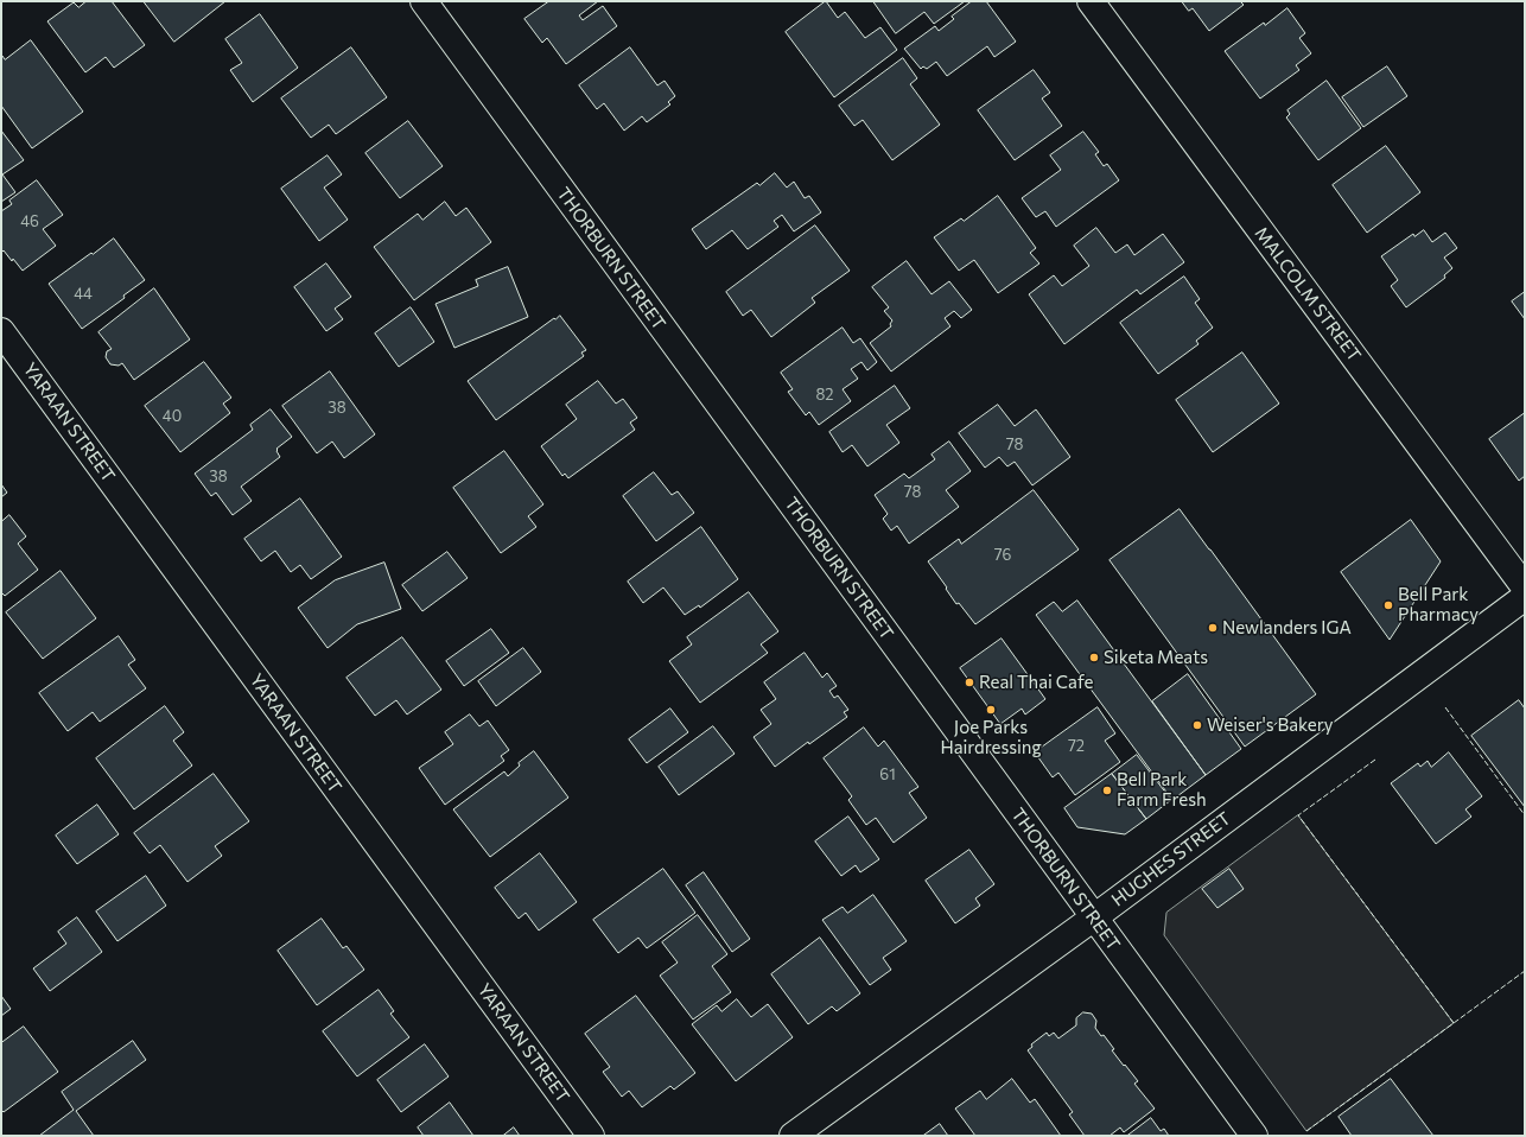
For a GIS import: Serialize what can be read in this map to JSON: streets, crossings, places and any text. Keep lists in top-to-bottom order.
{
  "streets": {
    "street": [
      "THORBURN STREET",
      "MALCOLM STREET",
      "YARAAN STREET",
      "HUGHES STREET"
    ]
  },
  "crossings": [
    ["THORBURN STREET", "HUGHES STREET"]
  ],
  "places": [
    "Bell Park Pharmacy",
    "Newlanders IGA",
    "Siketa Meats",
    "Real Thai Cafe",
    "Joe Parks Hairdressing",
    "Weiser's Bakery",
    "Bell Park Farm Fresh"
  ],
  "house_numbers": [
    "46",
    "44",
    "82",
    "38",
    "40",
    "78",
    "38",
    "78",
    "76",
    "72",
    "61"
  ]
}
